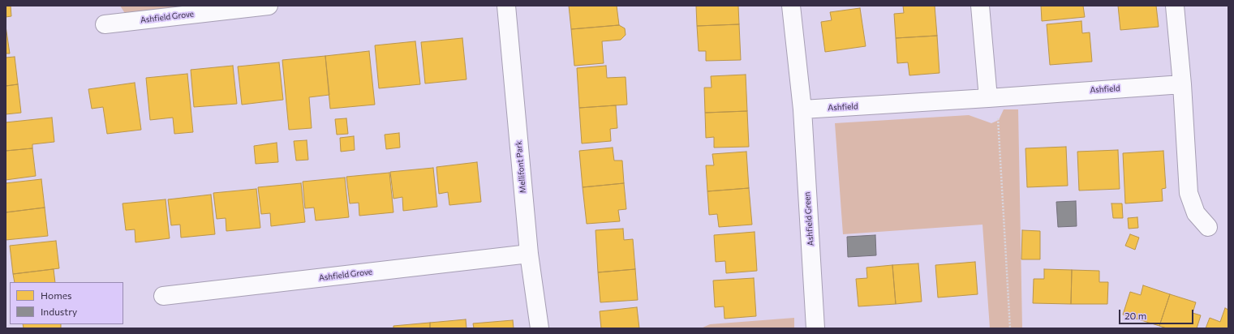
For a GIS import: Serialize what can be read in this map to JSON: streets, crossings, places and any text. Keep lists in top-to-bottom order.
{
  "streets": {
    "street": [
      "Ashfield Grove",
      "Ashfield",
      "Mellifont Park",
      "Ashfield Green"
    ]
  },
  "crossings": [
    ["Ashfield Grove", "Mellifont Park"],
    ["Ashfield", "Ashfield Green"]
  ],
  "legend": ["Homes", "Industry"],
  "scale_bar": "20 m"
}
